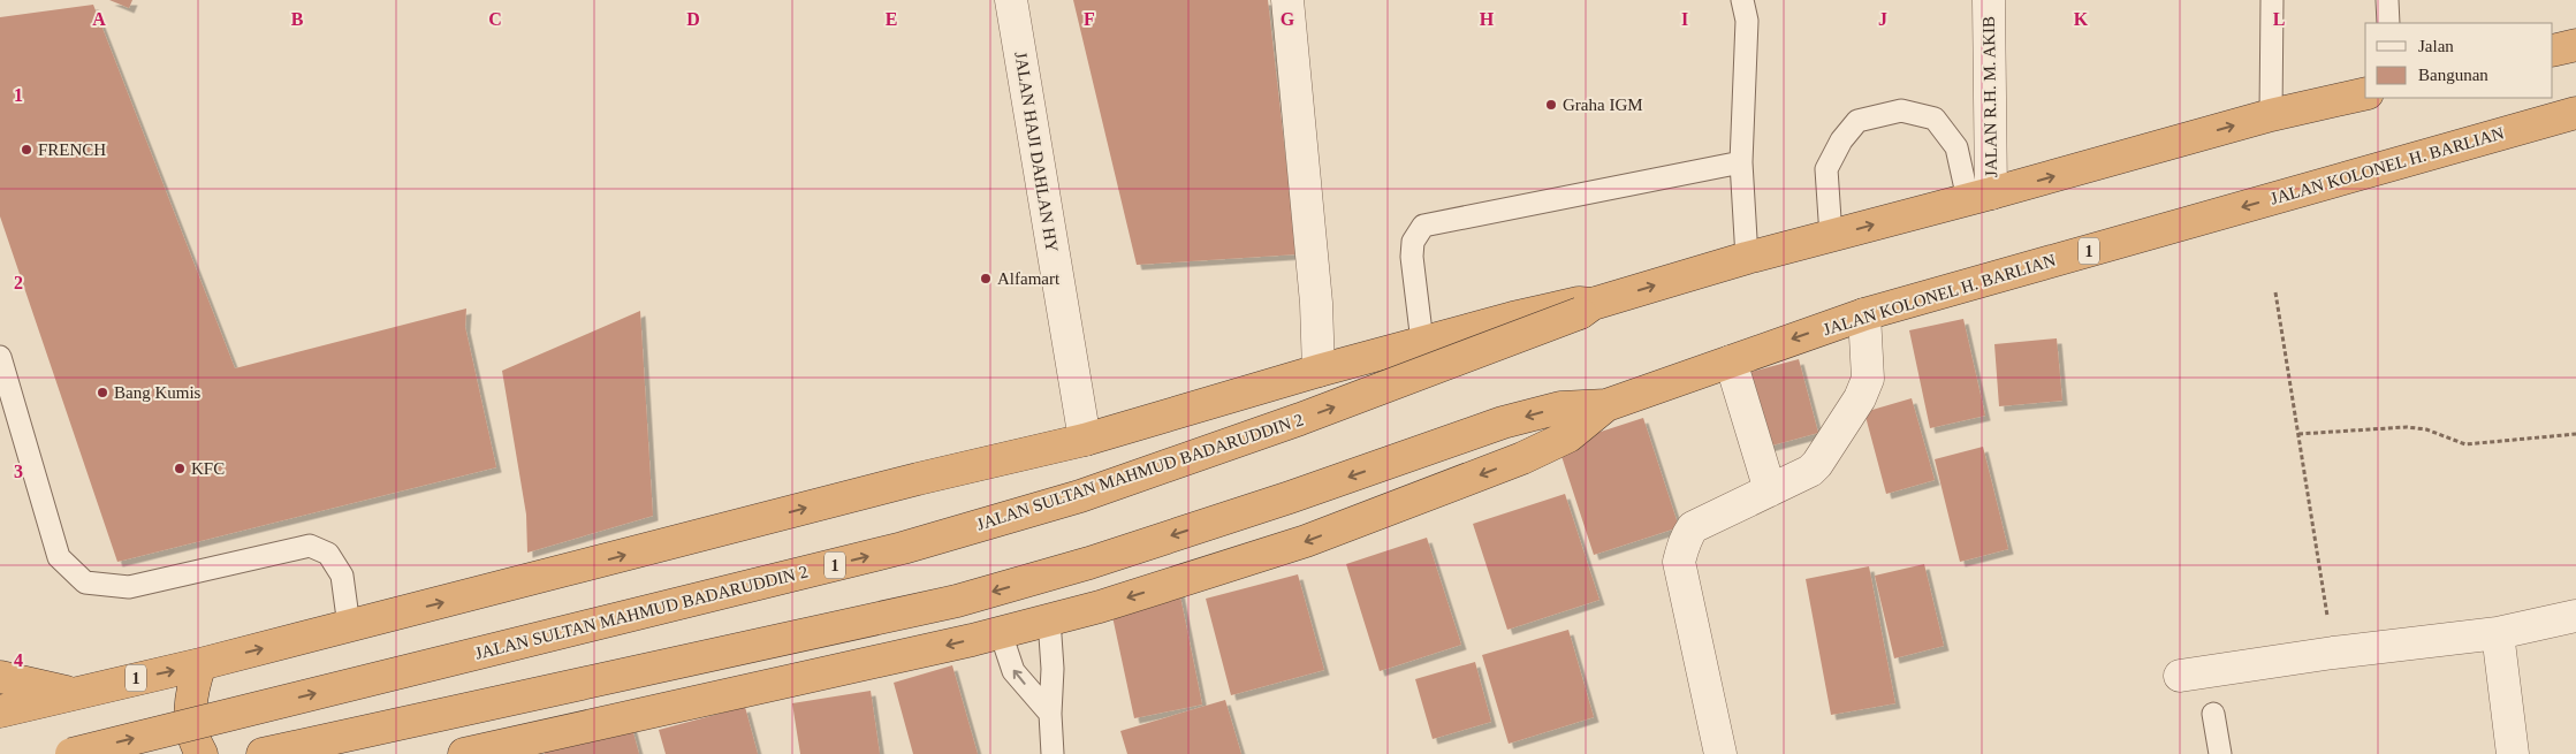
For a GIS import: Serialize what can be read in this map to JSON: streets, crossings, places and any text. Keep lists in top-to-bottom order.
{
  "streets": {
    "highway": ["JALAN KOLONEL H. BARLIAN", "1", "JALAN SULTAN MAHMUD BADARUDDIN 2"],
    "street": ["JALAN R.H. M. AKIB", "JALAN HAJI DAHLAN HY"]
  },
  "crossings": [
    ["JALAN R.H. M. AKIB", "1"],
    ["JALAN HAJI DAHLAN HY", "1"],
    ["JALAN KOLONEL H. BARLIAN", "1"],
    ["1", "JALAN SULTAN MAHMUD BADARUDDIN 2"]
  ],
  "places": [
    "Graha IGM",
    "FRENCH",
    "Alfamart",
    "Bang Kumis",
    "KFC"
  ],
  "legend": ["Jalan", "Bangunan"],
  "grid": {
    "columns": [
      "A",
      "B",
      "C",
      "D",
      "E",
      "F",
      "G",
      "H",
      "I",
      "J",
      "K",
      "L"
    ],
    "rows": [
      "1",
      "2",
      "3",
      "4"
    ]
  }
}
